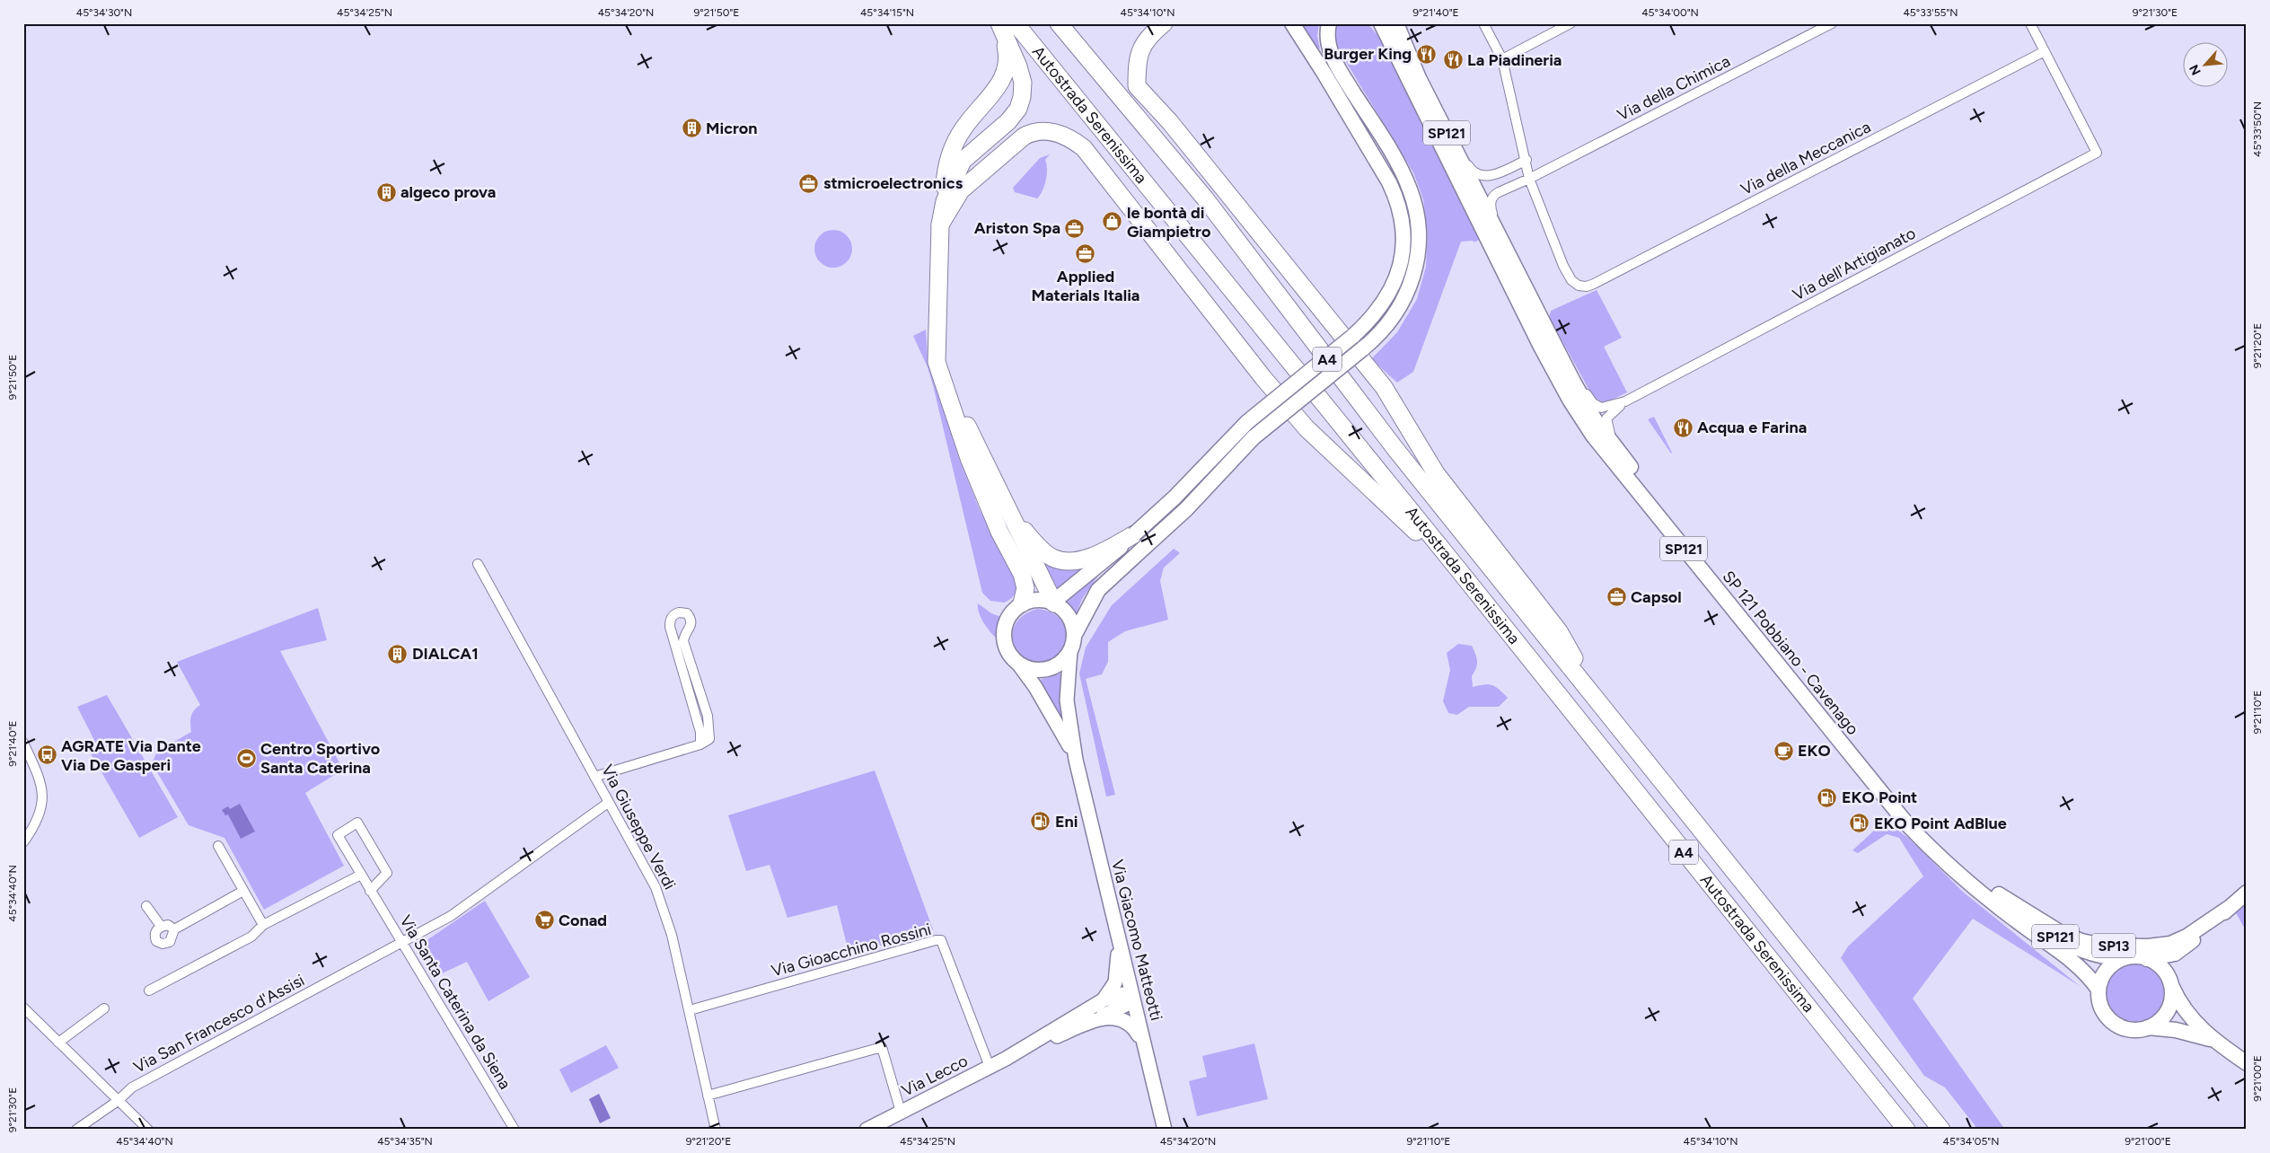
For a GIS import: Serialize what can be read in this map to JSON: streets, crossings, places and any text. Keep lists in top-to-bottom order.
{
  "streets": {
    "highway": ["Autostrada Serenissima", "A4"],
    "main road": ["SP121", "SP 121 Pobbiano - Cavenago", "SP13"],
    "street": [
      "Via della Chimica",
      "Via della Meccanica",
      "Via dell'Artigianato",
      "Via Giuseppe Verdi",
      "Via Giacomo Matteotti",
      "Via Gioacchino Rossini",
      "Via Santa Caterina da Siena",
      "Via San Francesco d'Assisi",
      "Via Lecco"
    ]
  },
  "crossings": [
    ["Via della Chimica", "Via della Meccanica"],
    ["Via della Chimica", "SP 121 Pobbiano - Cavenago"],
    ["Via della Meccanica", "Via dell'Artigianato"],
    ["Via dell'Artigianato", "SP 121 Pobbiano - Cavenago"],
    ["SP 121 Pobbiano - Cavenago", "SP13"],
    ["Via Giuseppe Verdi", "Via Gioacchino Rossini"],
    ["Via Giuseppe Verdi", "Via San Francesco d'Assisi"],
    ["Via Giacomo Matteotti", "Via Lecco"],
    ["Via Gioacchino Rossini", "Via Lecco"],
    ["Via Santa Caterina da Siena", "Via San Francesco d'Assisi"]
  ],
  "places": {
    "restaurant": ["Burger King", "La Piadineria", "Acqua e Farina"],
    "building": ["Micron", "algeco prova", "DIALCA1"],
    "office": [
      "stmicroelectronics",
      "Ariston Spa",
      "Applied Materials Italia",
      "Capsol"
    ],
    "shop": ["le bontà di Giampietro"],
    "cafe": ["EKO"],
    "bus stop": ["AGRATE Via Dante Via De Gasperi"],
    "sports": ["Centro Sportivo Santa Caterina"],
    "fuel station": ["EKO Point", "Eni", "EKO Point AdBlue"],
    "supermarket": ["Conad"]
  },
  "north": "bottom left",
  "coordinates": [
    "45°34'30\"N",
    "45°34'25\"N",
    "45°34'20\"N",
    "9°21'50\"E",
    "45°34'15\"N",
    "45°34'10\"N",
    "9°21'40\"E",
    "45°34'00\"N",
    "45°33'55\"N",
    "9°21'30\"E",
    "45°33'50\"N",
    "9°21'20\"E",
    "9°21'10\"E",
    "45°34'40\"N",
    "9°21'00\"E",
    "45°34'35\"N",
    "45°34'05\"N"
  ]
}
